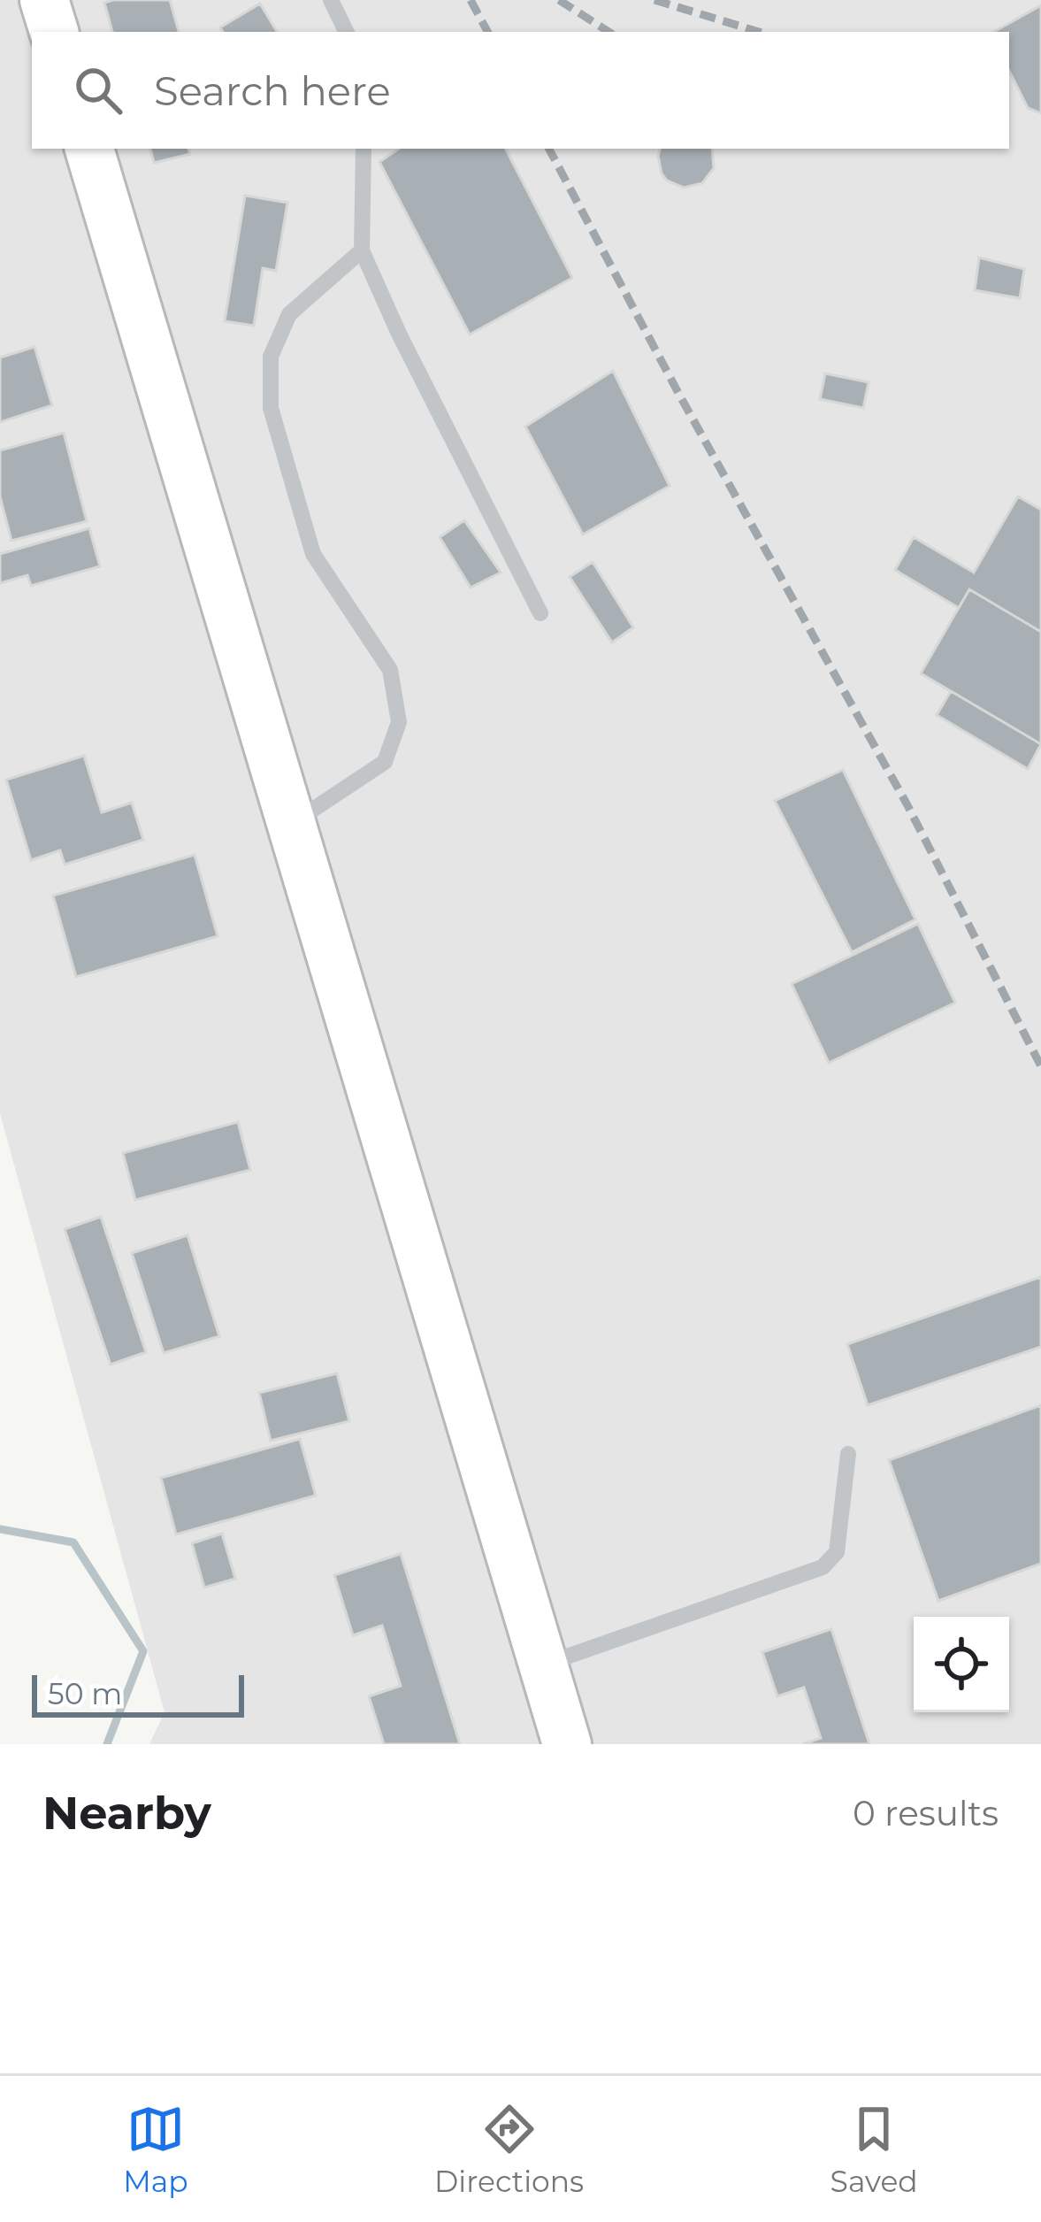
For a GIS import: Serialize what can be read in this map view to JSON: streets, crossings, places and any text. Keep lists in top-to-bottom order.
{
  "scale_bar": "50 m",
  "page": {
    "search": "Search here",
    "scale": "50 m",
    "heading": ["Nearby", "0 results"],
    "nav": ["Map", "Directions", "Saved"]
  }
}
